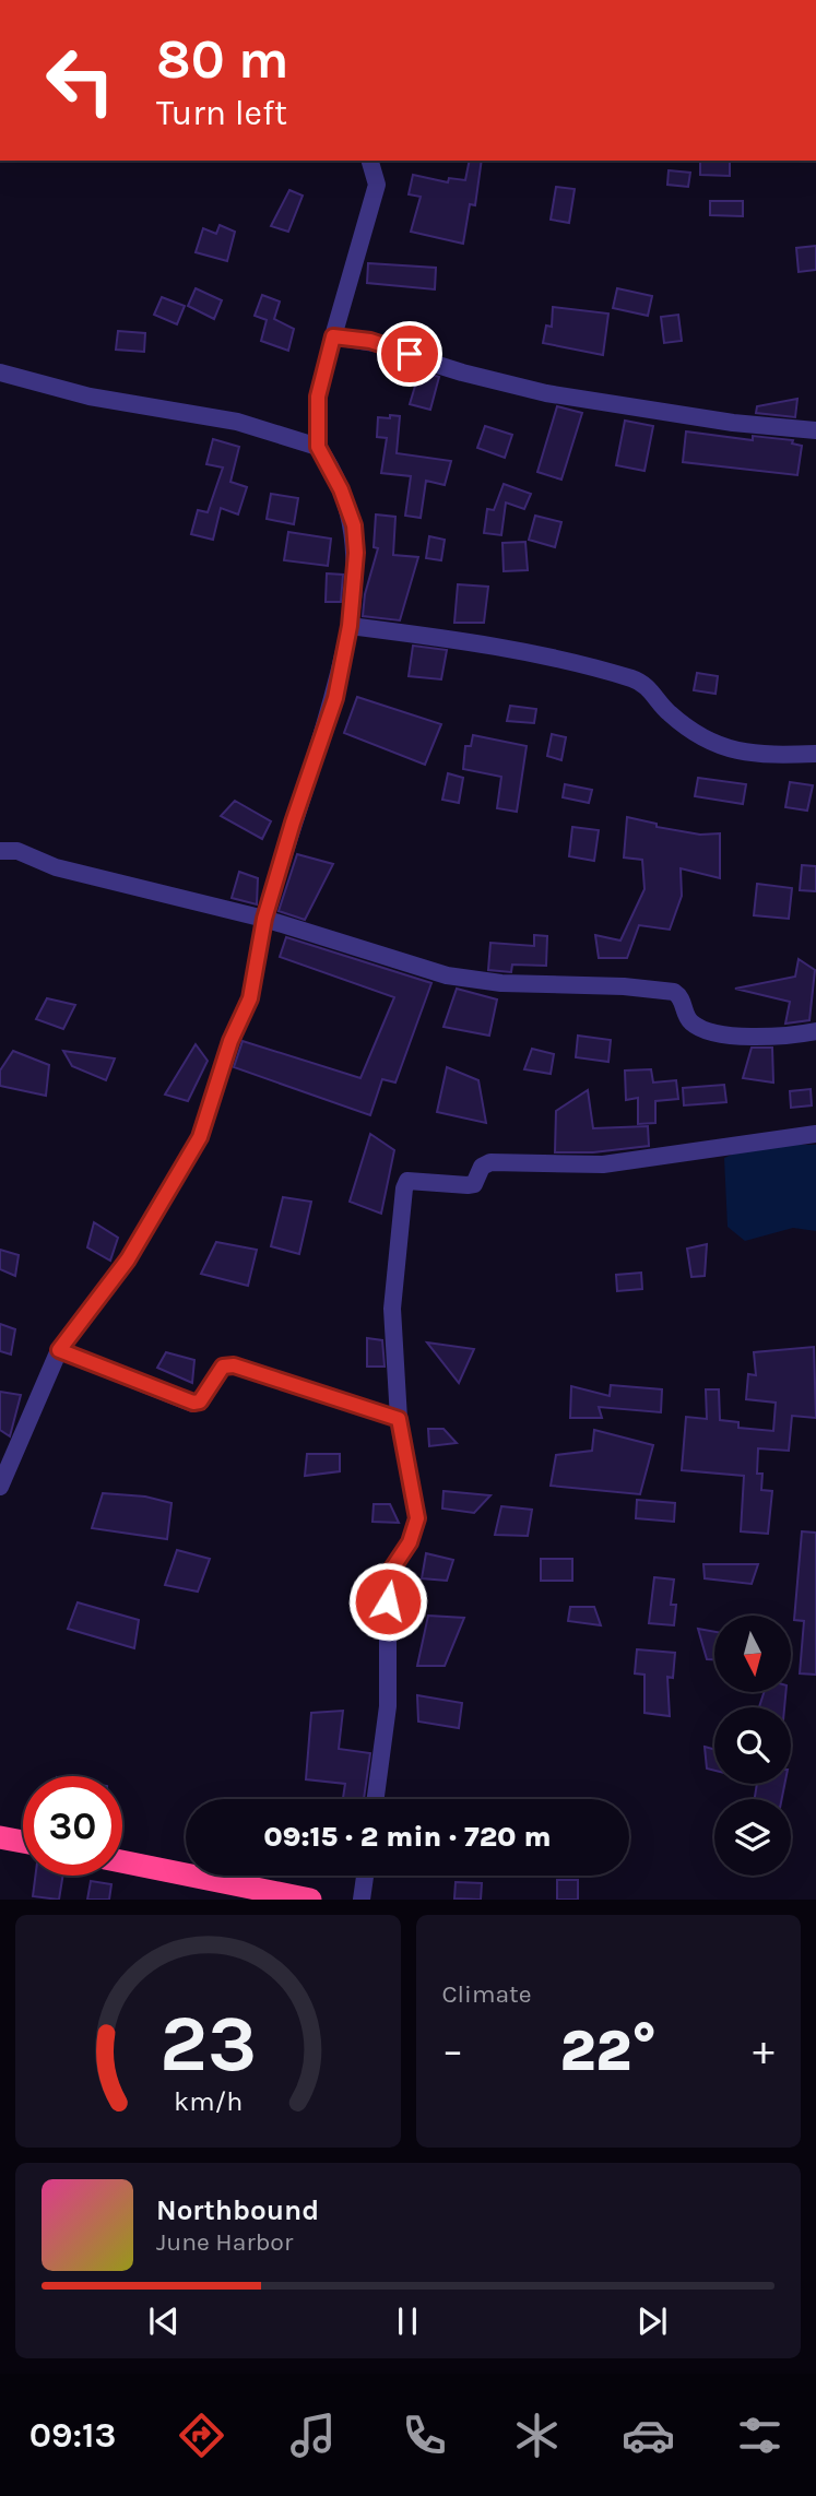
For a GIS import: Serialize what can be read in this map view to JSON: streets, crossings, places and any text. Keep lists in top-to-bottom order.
{
  "north": "bottom",
  "page": {
    "turn": ["80 m", "Turn left"],
    "limit": "30",
    "trip": "09:15 · 2 min · 720 m",
    "tile": "Climate",
    "heat": ["−", "22°", "+"],
    "song": ["Northbound", "June Harbor"],
    "tabs": "09:13",
    "gauge": ["23", "km/h"]
  }
}
